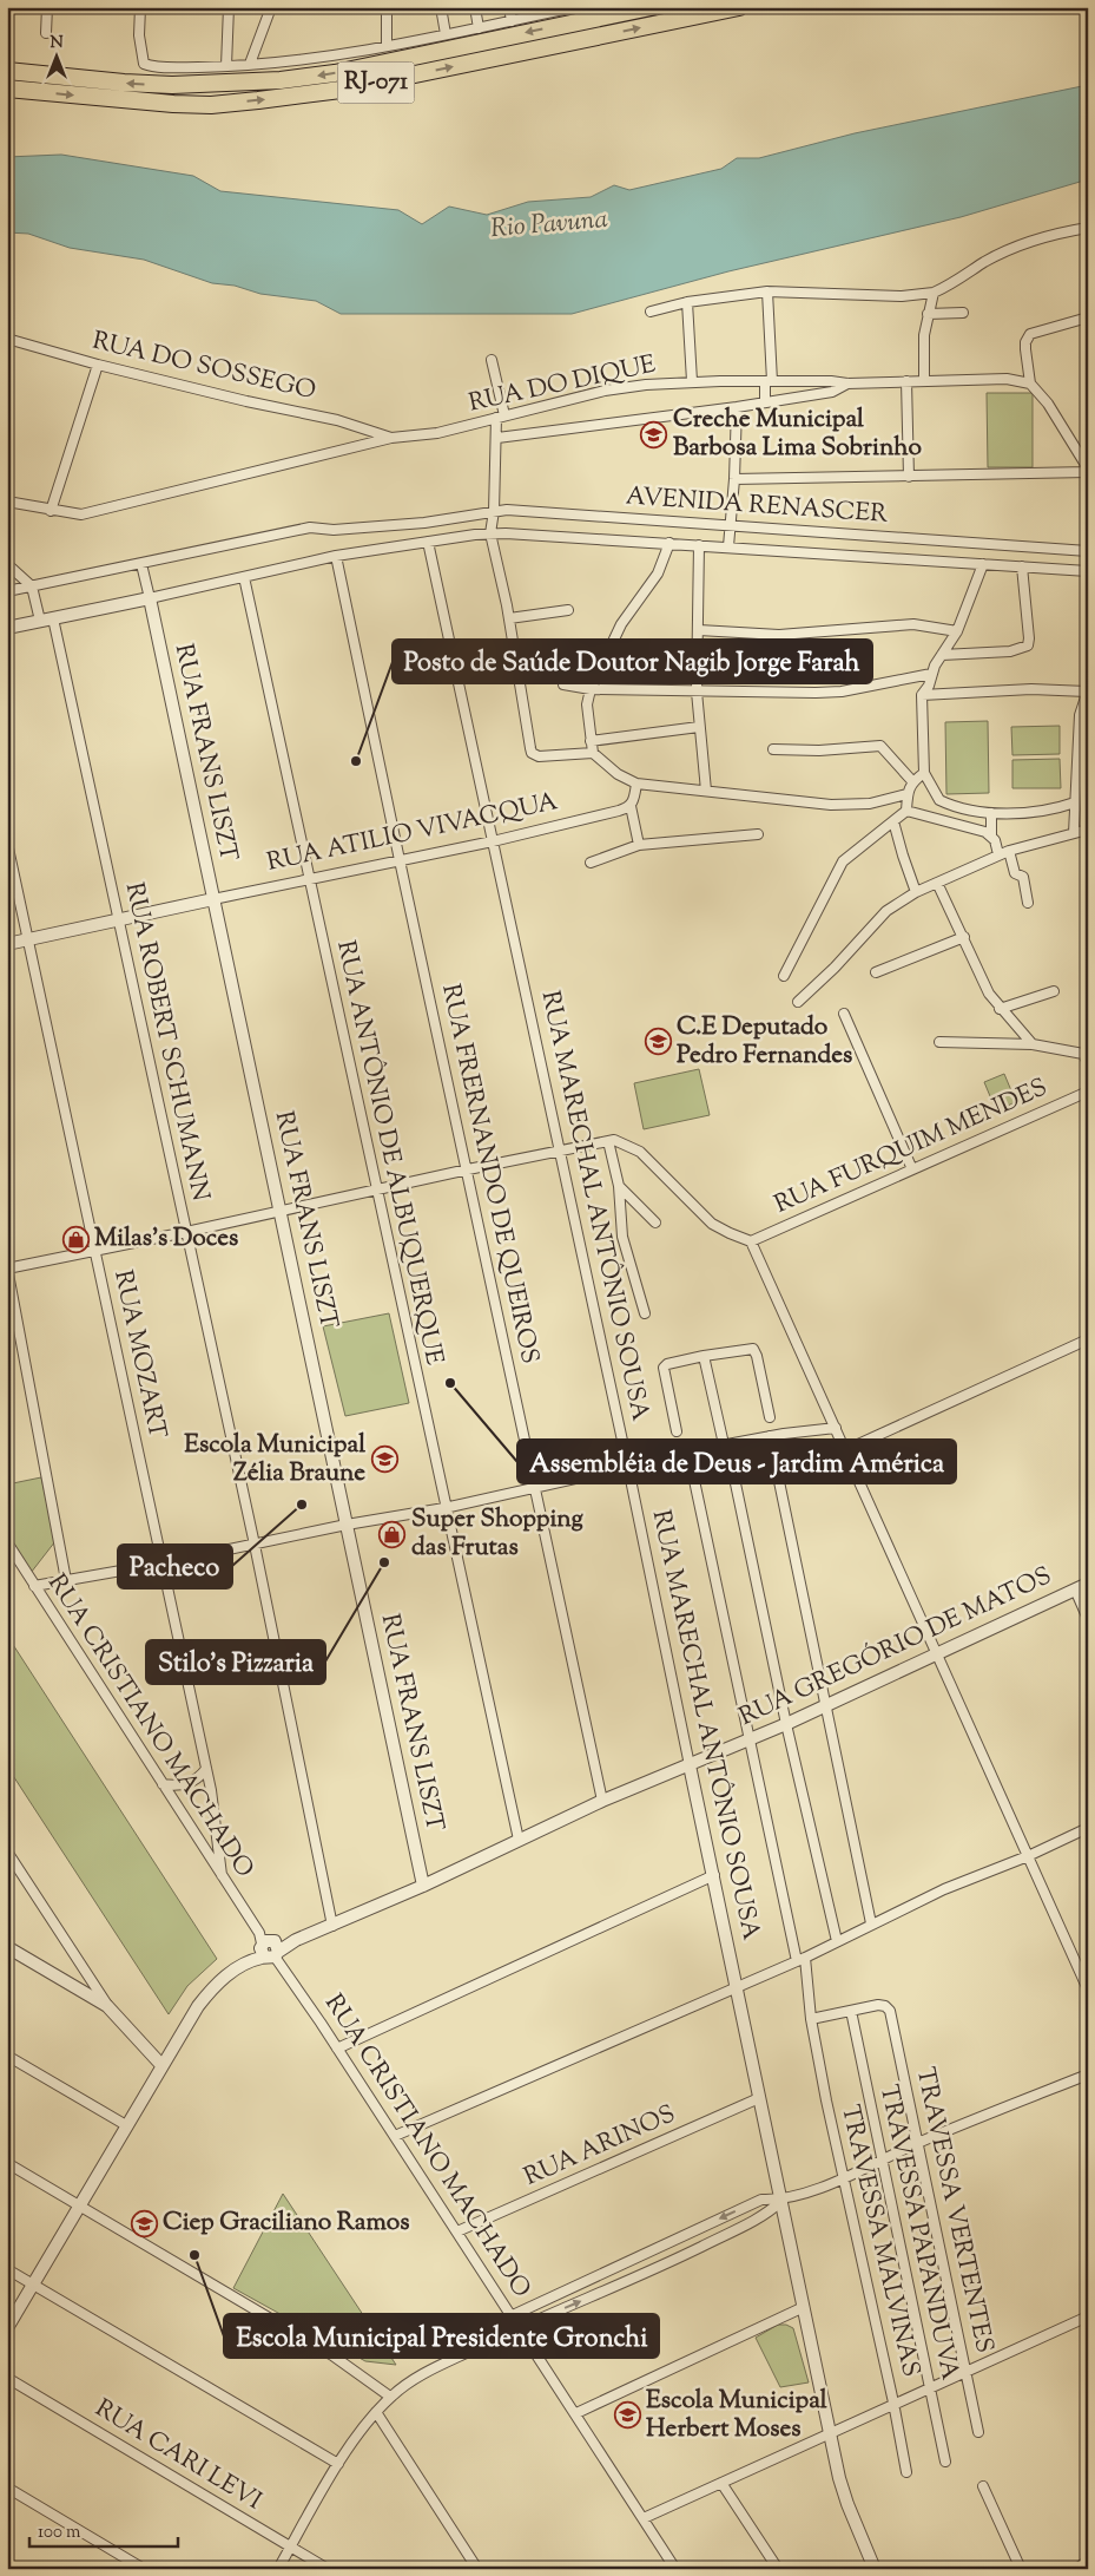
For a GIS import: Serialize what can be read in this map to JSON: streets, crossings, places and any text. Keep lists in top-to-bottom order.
{
  "streets": {
    "highway": ["RJ-071"],
    "street": [
      "RUA DO SOSSEGO",
      "RUA DO DIQUE",
      "AVENIDA RENASCER",
      "RUA FRANS LISZT",
      "RUA ATILIO VIVACQUA",
      "RUA ROBERT SCHUMANN",
      "RUA FURQUIM MENDES",
      "RUA ANTÔNIO DE ALBUQUERQUE",
      "RUA FRERNANDO DE QUEIROS",
      "RUA MARECHAL ANTÔNIO SOUSA",
      "RUA MOZART",
      "RUA GREGÓRIO DE MATOS",
      "RUA CRISTIANO MACHADO",
      "RUA ARINOS",
      "TRAVESSA VERTENTES",
      "TRAVESSA PAPANDUVA",
      "TRAVESSA MALVINAS",
      "RUA CARI LEVI"
    ]
  },
  "crossings": [
    ["RUA DO SOSSEGO", "RUA DO DIQUE"],
    ["AVENIDA RENASCER", "RUA FRANS LISZT"],
    ["AVENIDA RENASCER", "RUA ROBERT SCHUMANN"],
    ["AVENIDA RENASCER", "RUA ANTÔNIO DE ALBUQUERQUE"],
    ["AVENIDA RENASCER", "RUA FRERNANDO DE QUEIROS"],
    ["AVENIDA RENASCER", "RUA MARECHAL ANTÔNIO SOUSA"],
    ["RUA FRANS LISZT", "RUA ATILIO VIVACQUA"],
    ["RUA FRANS LISZT", "RUA GREGÓRIO DE MATOS"],
    ["RUA ATILIO VIVACQUA", "RUA ROBERT SCHUMANN"],
    ["RUA ATILIO VIVACQUA", "RUA ANTÔNIO DE ALBUQUERQUE"],
    ["RUA ATILIO VIVACQUA", "RUA FRERNANDO DE QUEIROS"],
    ["RUA ATILIO VIVACQUA", "RUA MARECHAL ANTÔNIO SOUSA"],
    ["RUA ATILIO VIVACQUA", "RUA MOZART"],
    ["RUA ROBERT SCHUMANN", "RUA GREGÓRIO DE MATOS"],
    ["RUA ANTÔNIO DE ALBUQUERQUE", "RUA GREGÓRIO DE MATOS"],
    ["RUA FRERNANDO DE QUEIROS", "RUA GREGÓRIO DE MATOS"],
    ["RUA MARECHAL ANTÔNIO SOUSA", "RUA GREGÓRIO DE MATOS"],
    ["RUA MARECHAL ANTÔNIO SOUSA", "RUA ARINOS"],
    ["RUA MOZART", "RUA CRISTIANO MACHADO"],
    ["RUA GREGÓRIO DE MATOS", "RUA CRISTIANO MACHADO"],
    ["RUA GREGÓRIO DE MATOS", "TRAVESSA MALVINAS"],
    ["RUA CRISTIANO MACHADO", "RUA ARINOS"],
    ["TRAVESSA VERTENTES", "TRAVESSA PAPANDUVA"]
  ],
  "water": ["Rio Pavuna"],
  "places": {
    "school or university": [
      "Creche Municipal Barbosa Lima Sobrinho",
      "C.E Deputado Pedro Fernandes",
      "Escola Municipal Zélia Braune",
      "Ciep Graciliano Ramos",
      "Escola Municipal Herbert Moses"
    ],
    "other": [
      "Posto de Saúde Doutor Nagib Jorge Farah",
      "Assembléia de Deus - Jardim América",
      "Pacheco",
      "Stilo's Pizzaria",
      "Escola Municipal Presidente Gronchi"
    ],
    "shop": ["Milas's Doces", "Super Shopping das Frutas"]
  },
  "scale_bar": "100 m",
  "north": "top"
}
